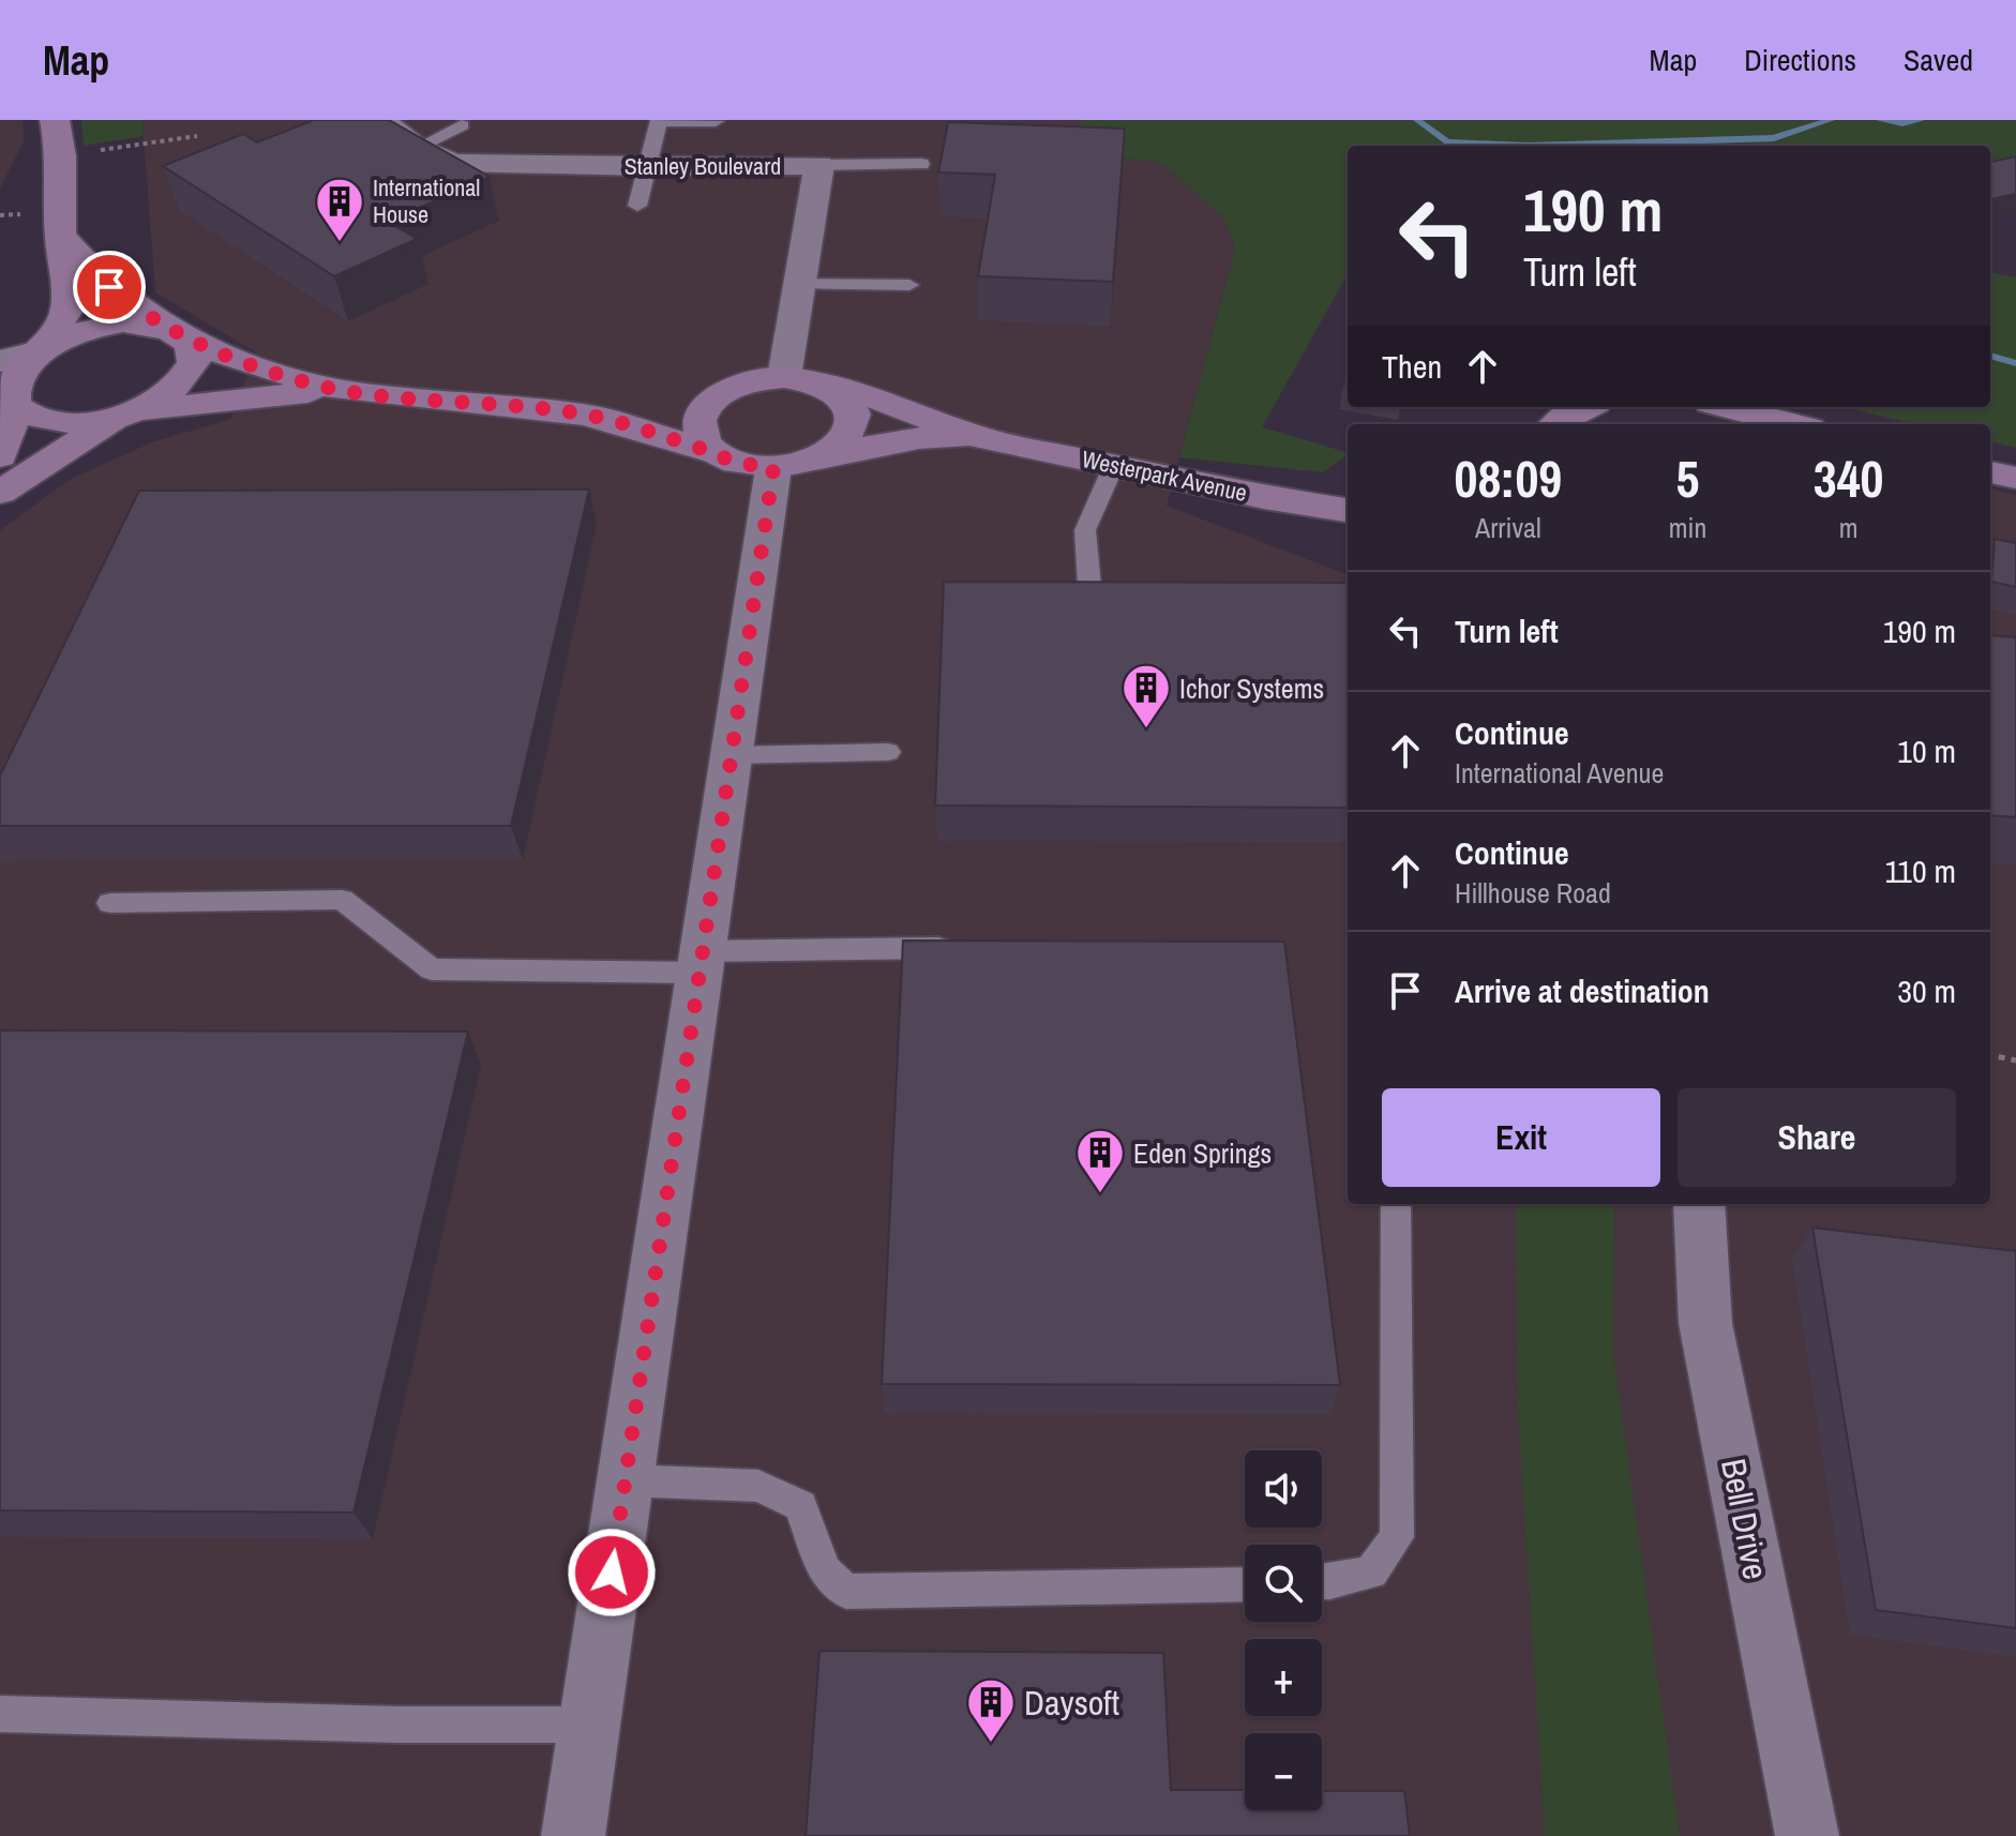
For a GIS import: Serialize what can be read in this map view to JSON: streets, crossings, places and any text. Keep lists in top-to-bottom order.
{
  "streets": {
    "street": ["Stanley Boulevard", "Westerpark Avenue", "Bell Drive"]
  },
  "crossings": [
    ["Stanley Boulevard", "Westerpark Avenue"]
  ],
  "places": {
    "building": [
      "International House",
      "Ichor Systems",
      "Eden Springs",
      "Daysoft"
    ]
  },
  "page": {
    "header": "Map",
    "nav": ["Map", "Directions", "Saved"],
    "turn": ["190 m", "Turn left"],
    "then": "Then",
    "eta": [
      "08:09",
      "Arrival",
      "5",
      "min",
      "340",
      "m"
    ],
    "list": [
      {
        "name": "Turn left",
        "value": "190 m"
      },
      {
        "name": "Continue",
        "note": "International Avenue",
        "value": "10 m"
      },
      {
        "name": "Continue",
        "note": "Hillhouse Road",
        "value": "110 m"
      },
      {
        "name": "Arrive at destination",
        "value": "30 m"
      }
    ],
    "buttons": ["Exit", "Share"],
    "map_buttons": ["+", "−"]
  }
}
